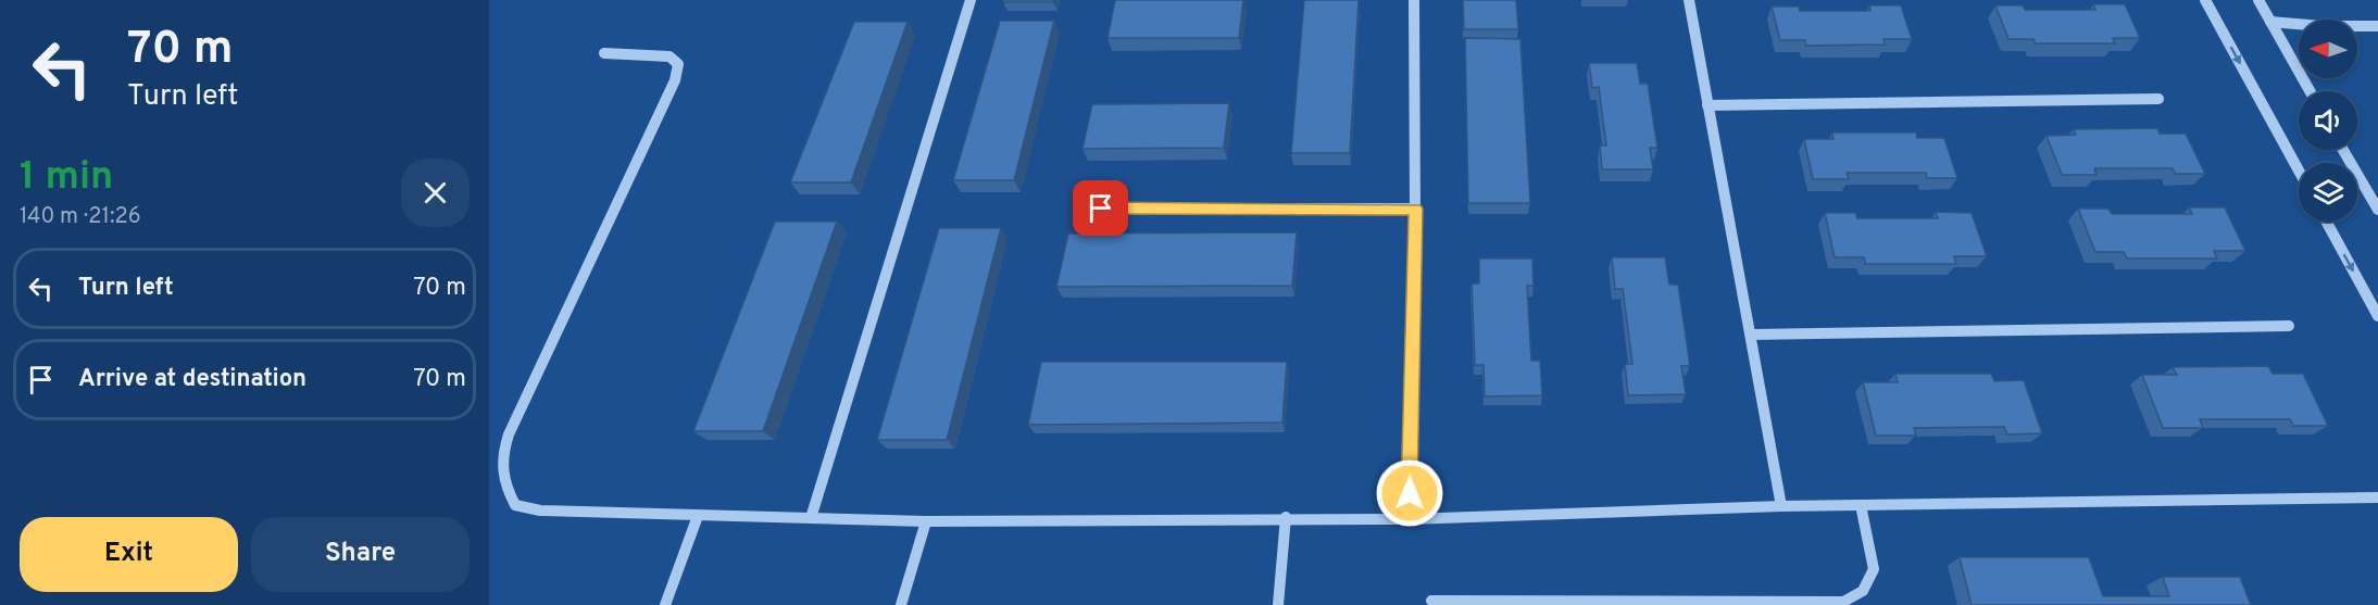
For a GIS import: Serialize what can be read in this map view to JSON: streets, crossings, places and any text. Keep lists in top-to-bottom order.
{
  "north": "left",
  "page": {
    "turn": ["70 m", "Turn left"],
    "heading": ["1 min", "140 m · 21:26"],
    "list": [
      {
        "name": "Turn left",
        "value": "70 m"
      },
      {
        "name": "Arrive at destination",
        "value": "70 m"
      }
    ],
    "buttons": ["Exit", "Share"]
  }
}
